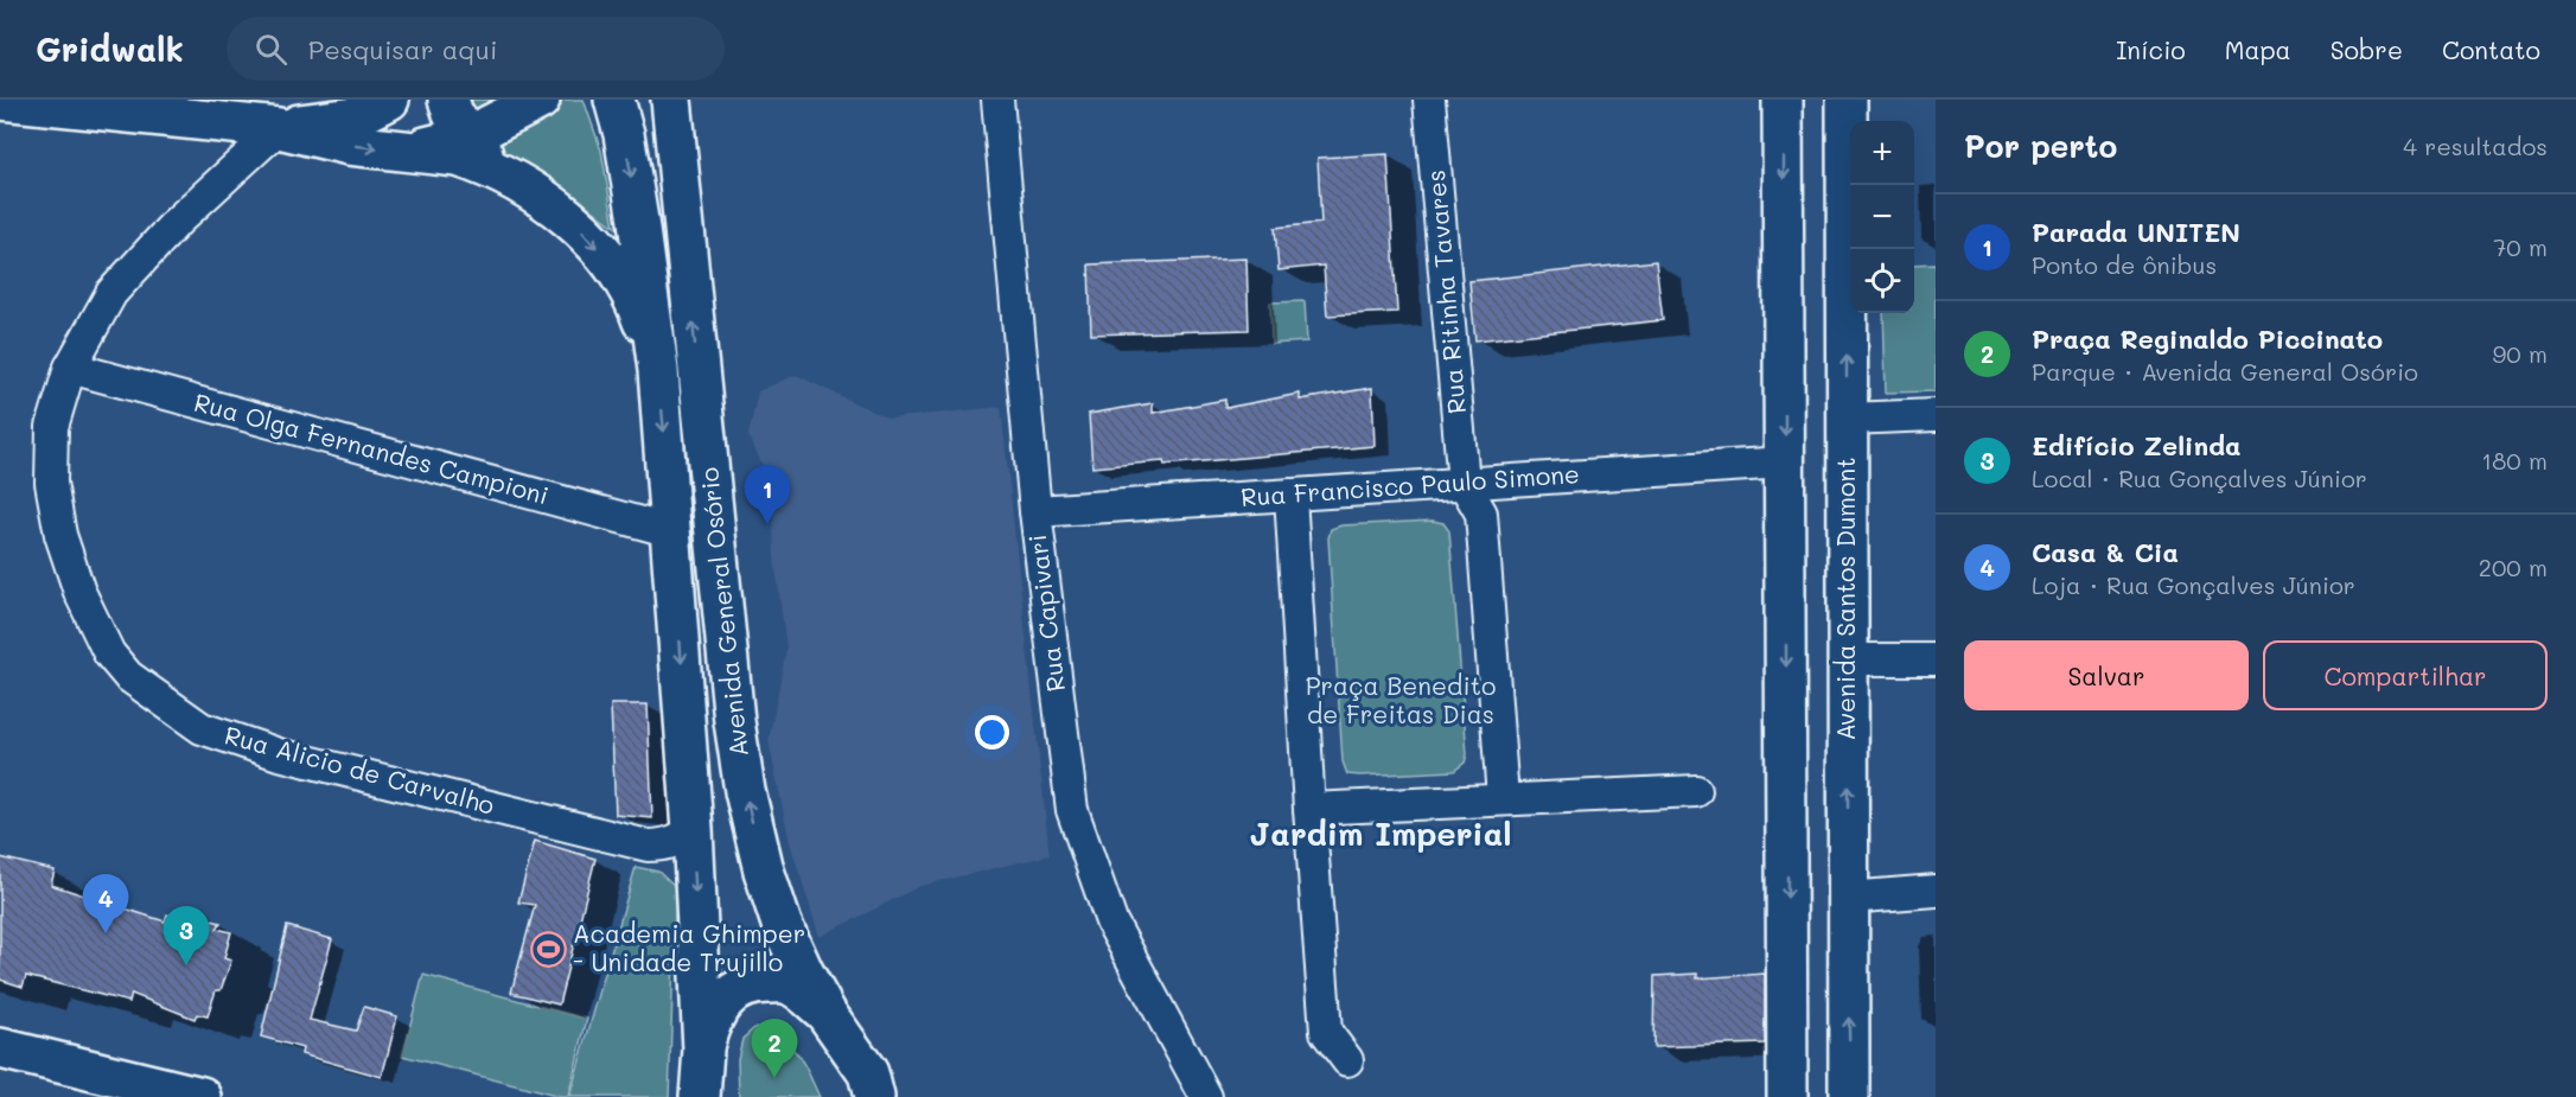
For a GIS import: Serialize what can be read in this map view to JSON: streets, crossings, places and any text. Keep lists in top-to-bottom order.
{
  "streets": {
    "main road": ["Avenida Santos Dumont", "Avenida General Osório"],
    "street": [
      "Rua Ritinha Tavares",
      "Rua Olga Fernandes Campioni",
      "Rua Francisco Paulo Simone",
      "Rua Capivari",
      "Rua Alicio de Carvalho"
    ]
  },
  "crossings": [
    ["Rua Ritinha Tavares", "Rua Francisco Paulo Simone"],
    ["Rua Olga Fernandes Campioni", "Avenida General Osório"],
    ["Rua Olga Fernandes Campioni", "Rua Alicio de Carvalho"],
    ["Rua Francisco Paulo Simone", "Rua Capivari"],
    ["Avenida General Osório", "Rua Alicio de Carvalho"]
  ],
  "districts": ["Jardim Imperial"],
  "parks": ["Praça Benedito de Freitas Dias"],
  "places": {
    "sports": ["Academia Ghimper - Unidade Trujillo"]
  },
  "page": {
    "header": "Gridwalk",
    "search": "Pesquisar aqui",
    "nav": [
      "Início",
      "Mapa",
      "Sobre",
      "Contato"
    ],
    "heading": ["Por perto", "4 resultados"],
    "map_buttons": ["+", "−"],
    "list": [
      {
        "mark": "1",
        "name": "Parada UNITEN",
        "note": "Ponto de ônibus",
        "value": "70 m"
      },
      {
        "mark": "2",
        "name": "Praça Reginaldo Piccinato",
        "note": "Parque · Avenida General Osório",
        "value": "90 m"
      },
      {
        "mark": "3",
        "name": "Edifício Zelinda",
        "note": "Local · Rua Gonçalves Júnior",
        "value": "180 m"
      },
      {
        "mark": "4",
        "name": "Casa & Cia",
        "note": "Loja · Rua Gonçalves Júnior",
        "value": "200 m"
      }
    ],
    "pins": [
      "1",
      "4",
      "3",
      "2"
    ],
    "buttons": ["Salvar", "Compartilhar"]
  }
}
